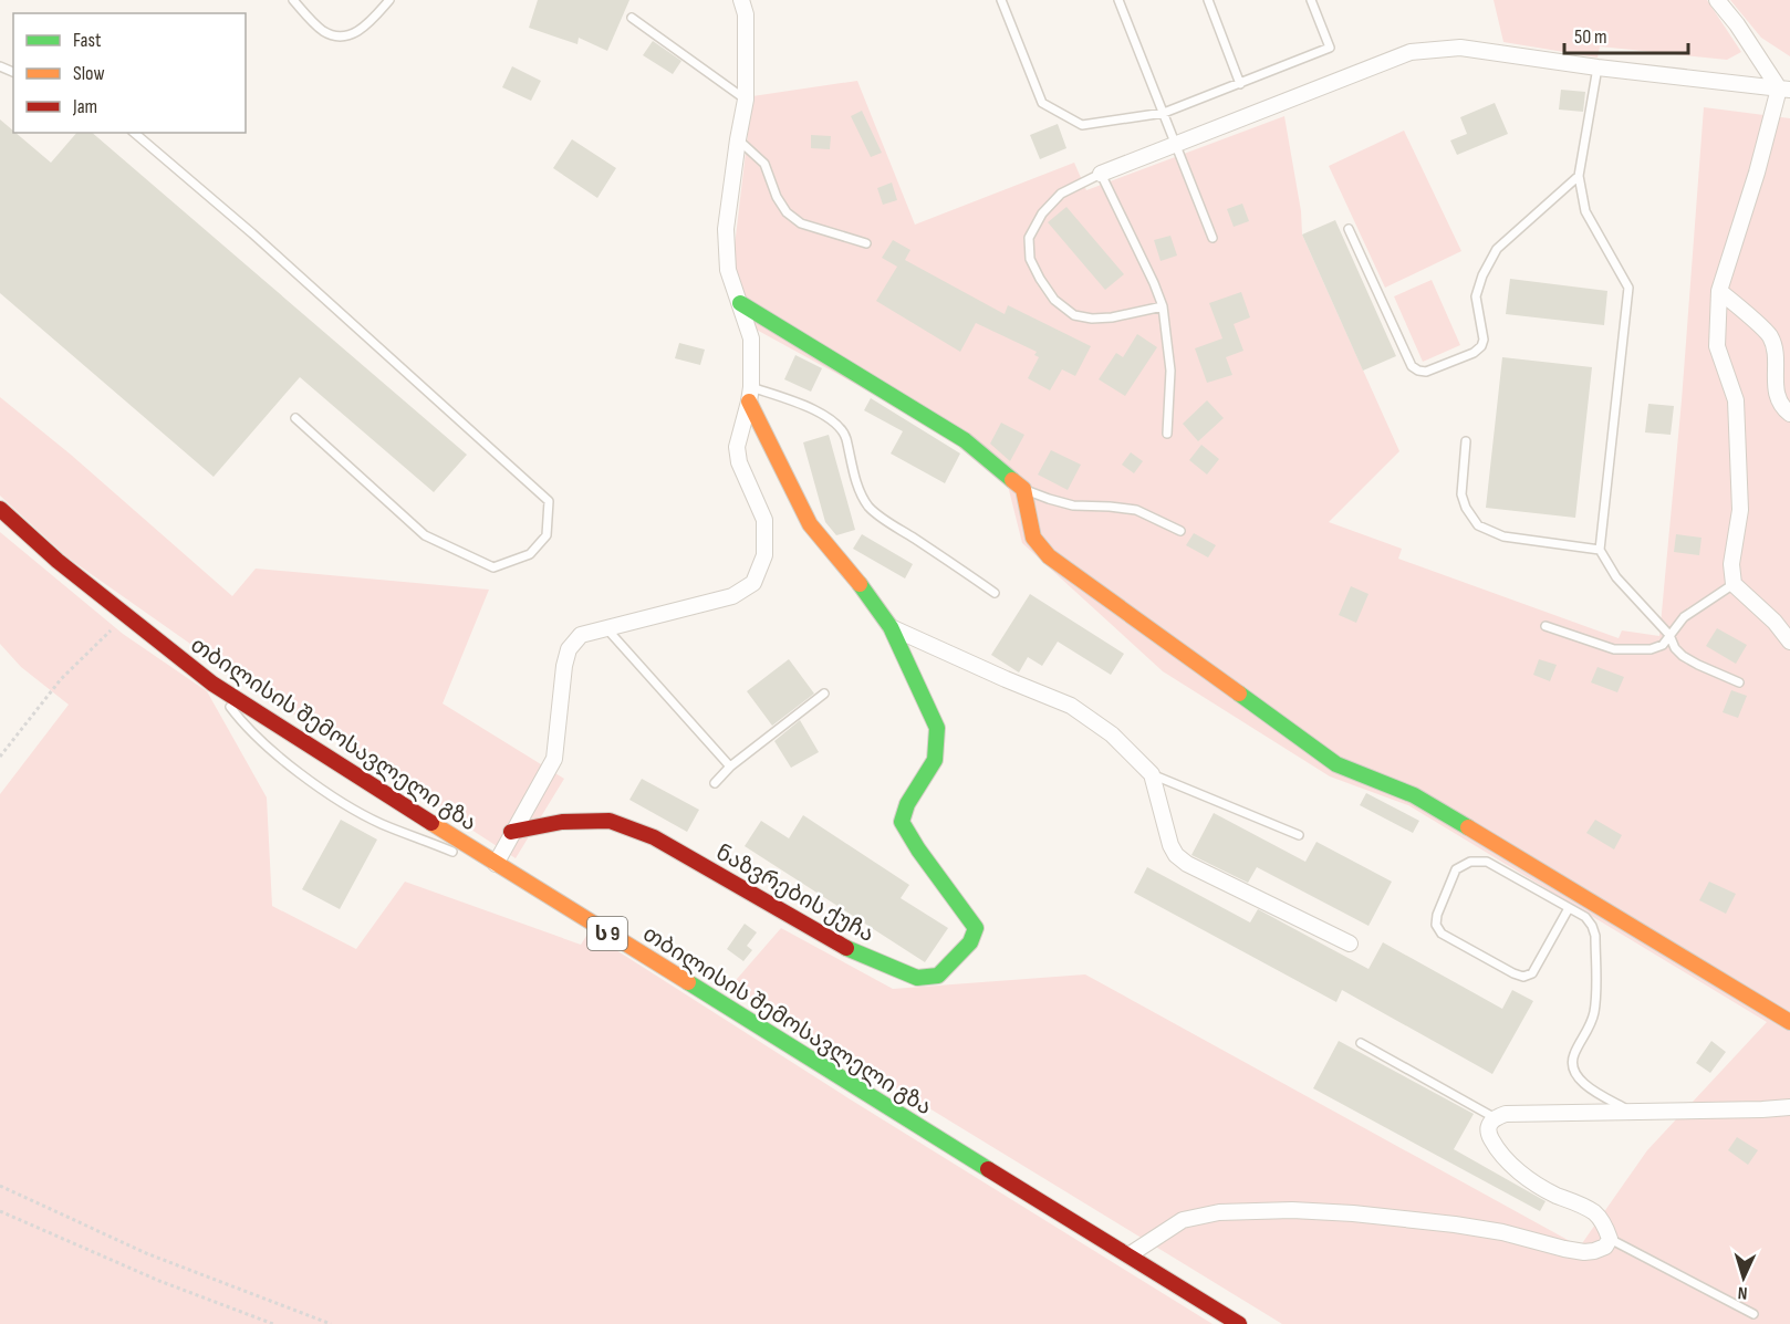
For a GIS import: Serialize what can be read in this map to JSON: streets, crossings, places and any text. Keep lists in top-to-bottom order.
{
  "streets": {
    "main road": ["თბილისის შემოსავლელი გზა", "ნაზვრების ქუჩა", "ს 9"]
  },
  "crossings": [
    ["თბილისის შემოსავლელი გზა", "ნაზვრების ქუჩა"]
  ],
  "legend": ["Fast", "Slow", "Jam"],
  "scale_bar": "50 m",
  "north": "bottom"
}
